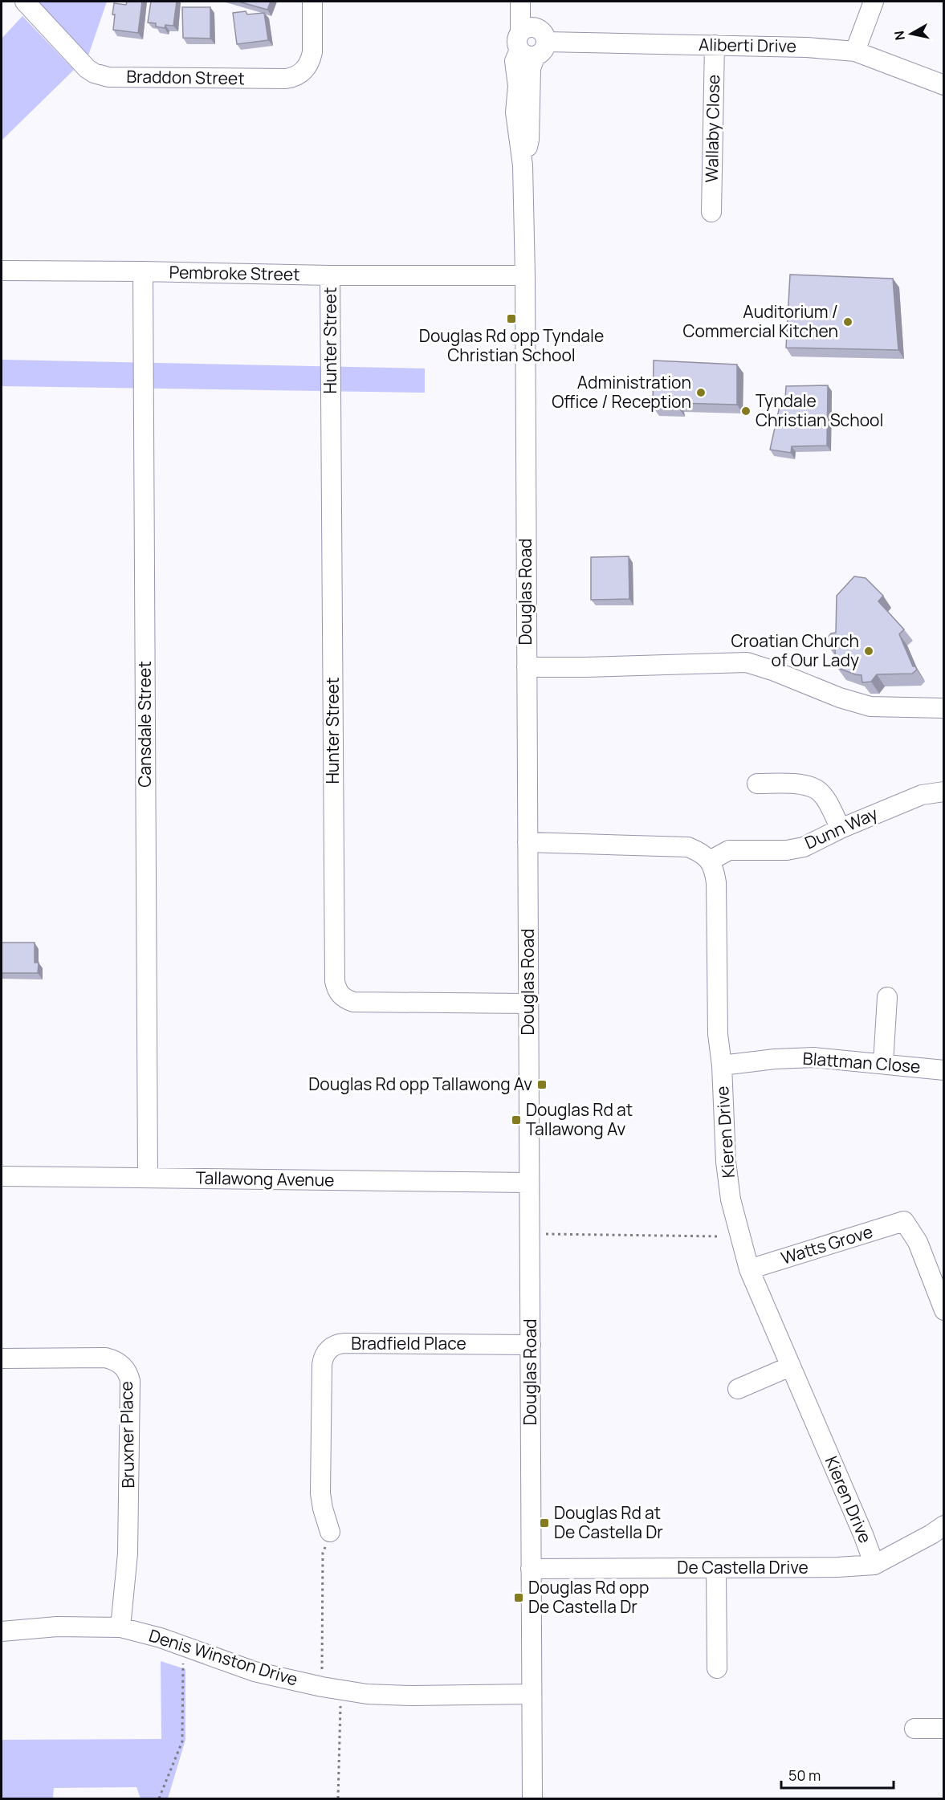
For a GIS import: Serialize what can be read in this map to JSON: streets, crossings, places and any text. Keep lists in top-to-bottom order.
{
  "streets": {
    "street": [
      "Aliberti Drive",
      "Braddon Street",
      "Wallaby Close",
      "Pembroke Street",
      "Hunter Street",
      "Douglas Road",
      "Cansdale Street",
      "Dunn Way",
      "Blattman Close",
      "Kieren Drive",
      "Tallawong Avenue",
      "Watts Grove",
      "Bradfield Place",
      "Bruxner Place",
      "De Castella Drive",
      "Denis Winston Drive"
    ]
  },
  "crossings": [
    ["Aliberti Drive", "Wallaby Close"],
    ["Aliberti Drive", "Douglas Road"],
    ["Pembroke Street", "Hunter Street"],
    ["Pembroke Street", "Douglas Road"],
    ["Pembroke Street", "Cansdale Street"],
    ["Hunter Street", "Douglas Road"],
    ["Douglas Road", "Tallawong Avenue"],
    ["Douglas Road", "Bradfield Place"],
    ["Douglas Road", "De Castella Drive"],
    ["Douglas Road", "Denis Winston Drive"],
    ["Cansdale Street", "Tallawong Avenue"],
    ["Dunn Way", "Kieren Drive"],
    ["Blattman Close", "Kieren Drive"],
    ["Kieren Drive", "Watts Grove"],
    ["Kieren Drive", "De Castella Drive"],
    ["Bruxner Place", "Denis Winston Drive"]
  ],
  "places": {
    "transit": [
      "Douglas Rd opp Tyndale Christian School",
      "Douglas Rd opp Tallawong Av",
      "Douglas Rd at Tallawong Av",
      "Douglas Rd at De Castella Dr",
      "Douglas Rd opp De Castella Dr"
    ],
    "other": [
      "Auditorium / Commercial Kitchen",
      "Administration Office / Reception",
      "Tyndale Christian School",
      "Croatian Church of Our Lady"
    ]
  },
  "scale_bar": "50 m",
  "north": "left"
}
